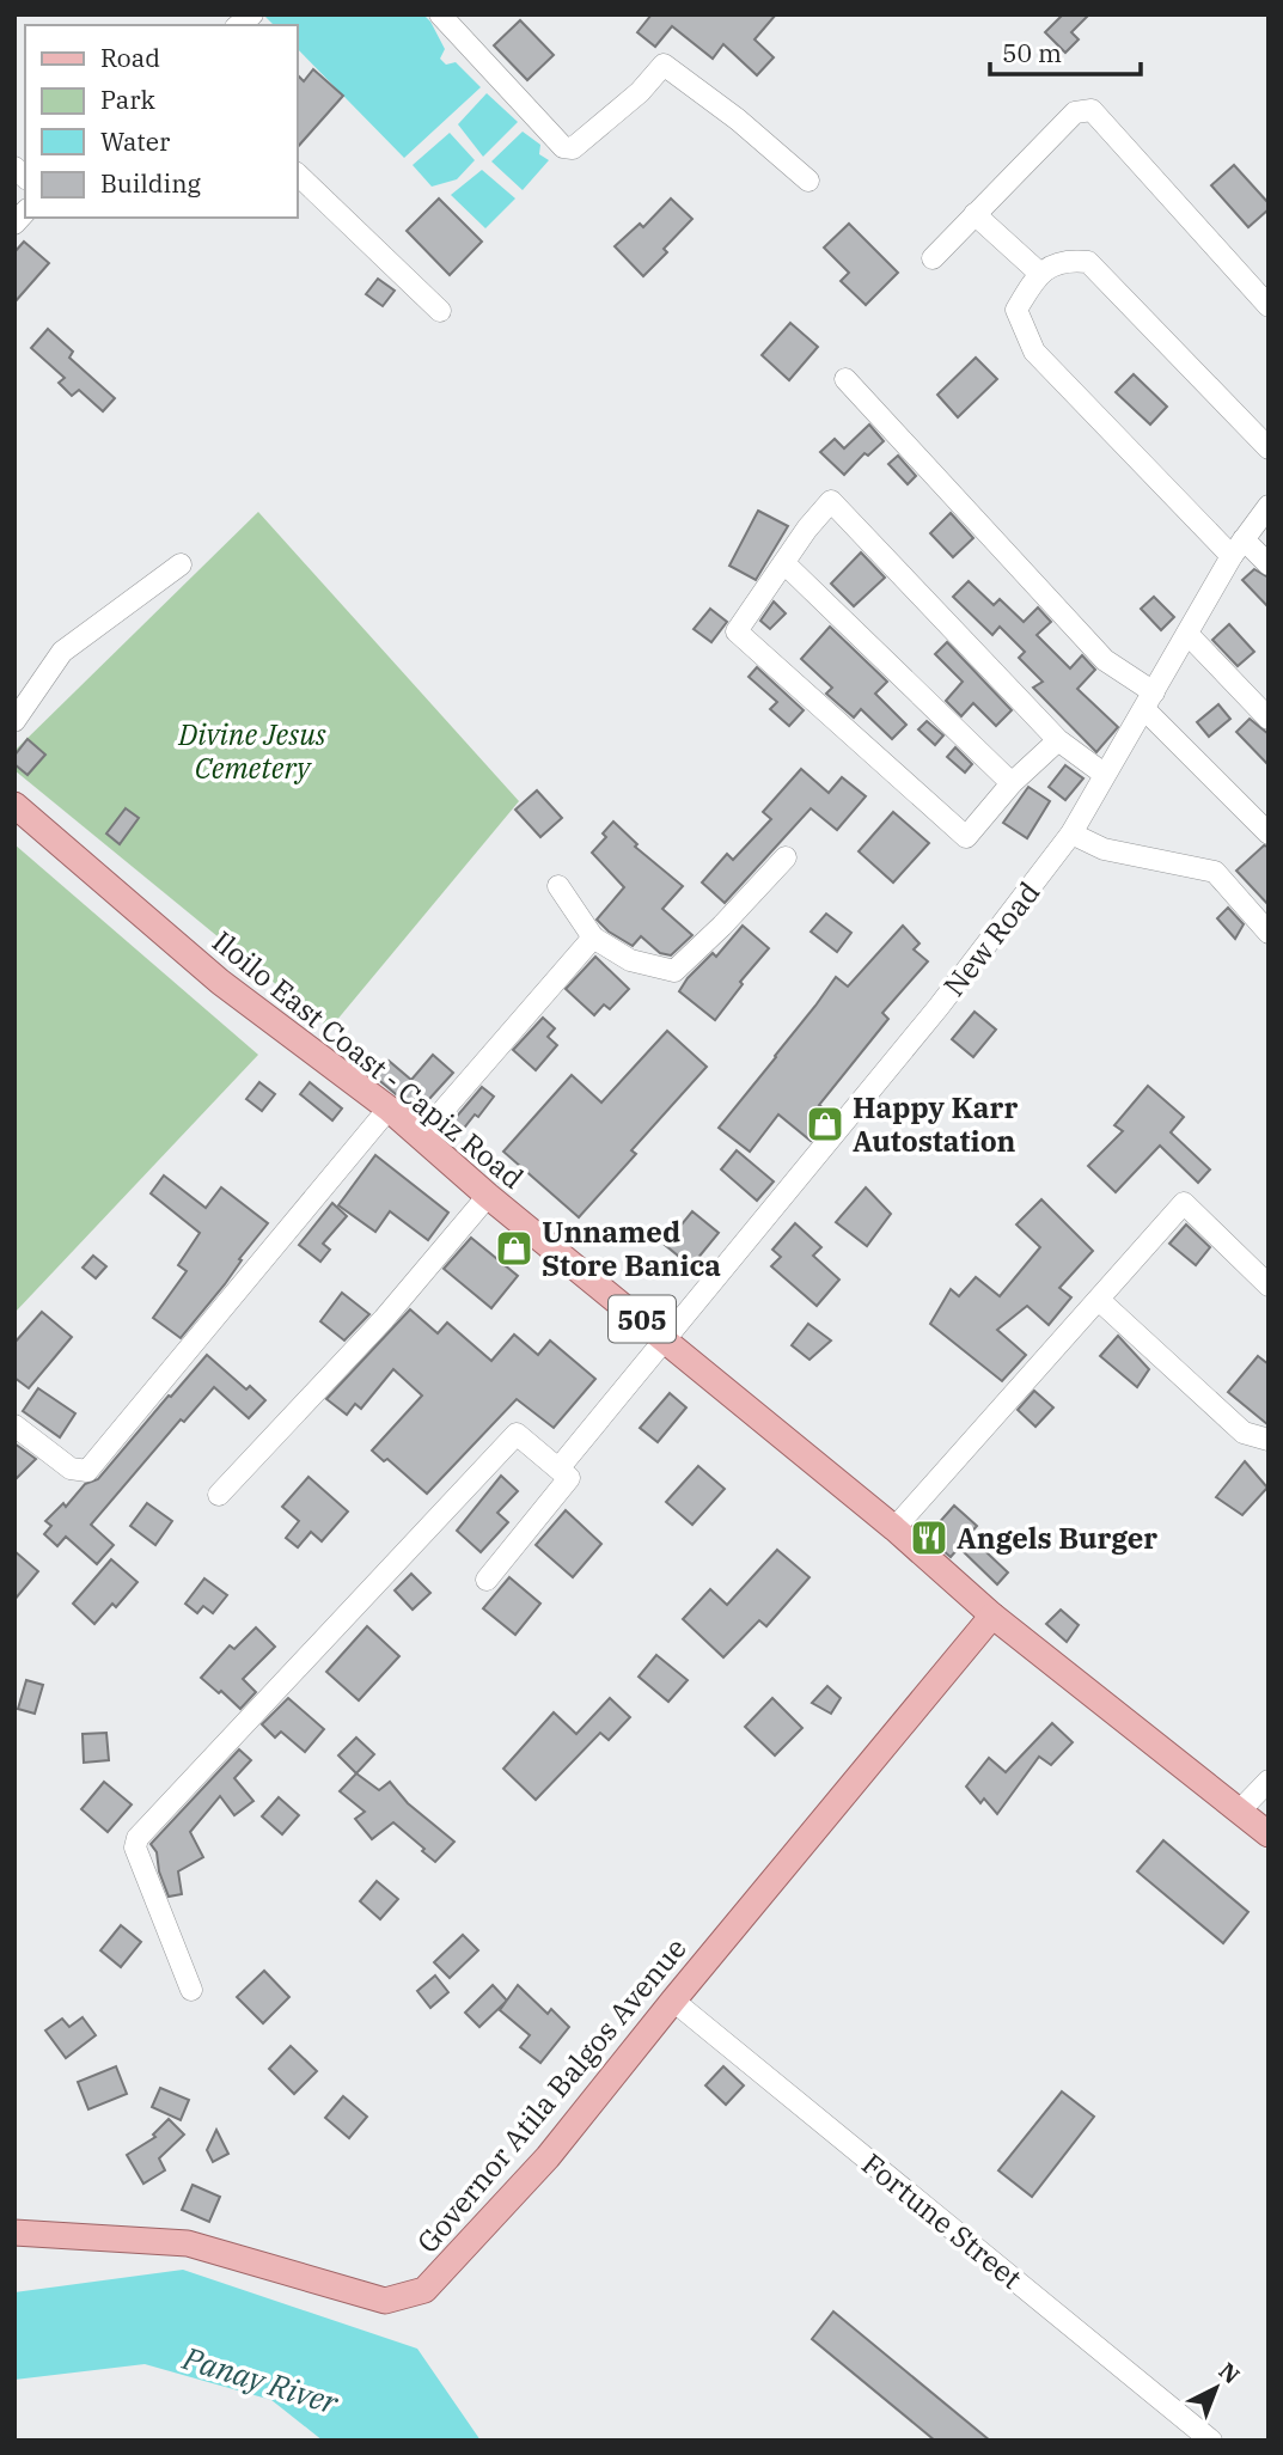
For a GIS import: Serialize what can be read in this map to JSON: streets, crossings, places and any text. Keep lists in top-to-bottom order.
{
  "streets": {
    "main road": ["Iloilo East Coast - Capiz Road", "505", "Governor Atila Balgos Avenue"],
    "street": ["New Road", "Fortune Street"]
  },
  "crossings": [
    ["New Road", "Iloilo East Coast - Capiz Road"],
    ["Iloilo East Coast - Capiz Road", "Governor Atila Balgos Avenue"],
    ["Governor Atila Balgos Avenue", "Fortune Street"]
  ],
  "water": ["Panay River"],
  "parks": ["Divine Jesus Cemetery"],
  "places": {
    "shop": ["Happy Karr Autostation", "Unnamed Store Banica"],
    "restaurant": ["Angels Burger"]
  },
  "legend": [
    "Road",
    "Park",
    "Water",
    "Building"
  ],
  "scale_bar": "50 m",
  "north": "top right"
}
